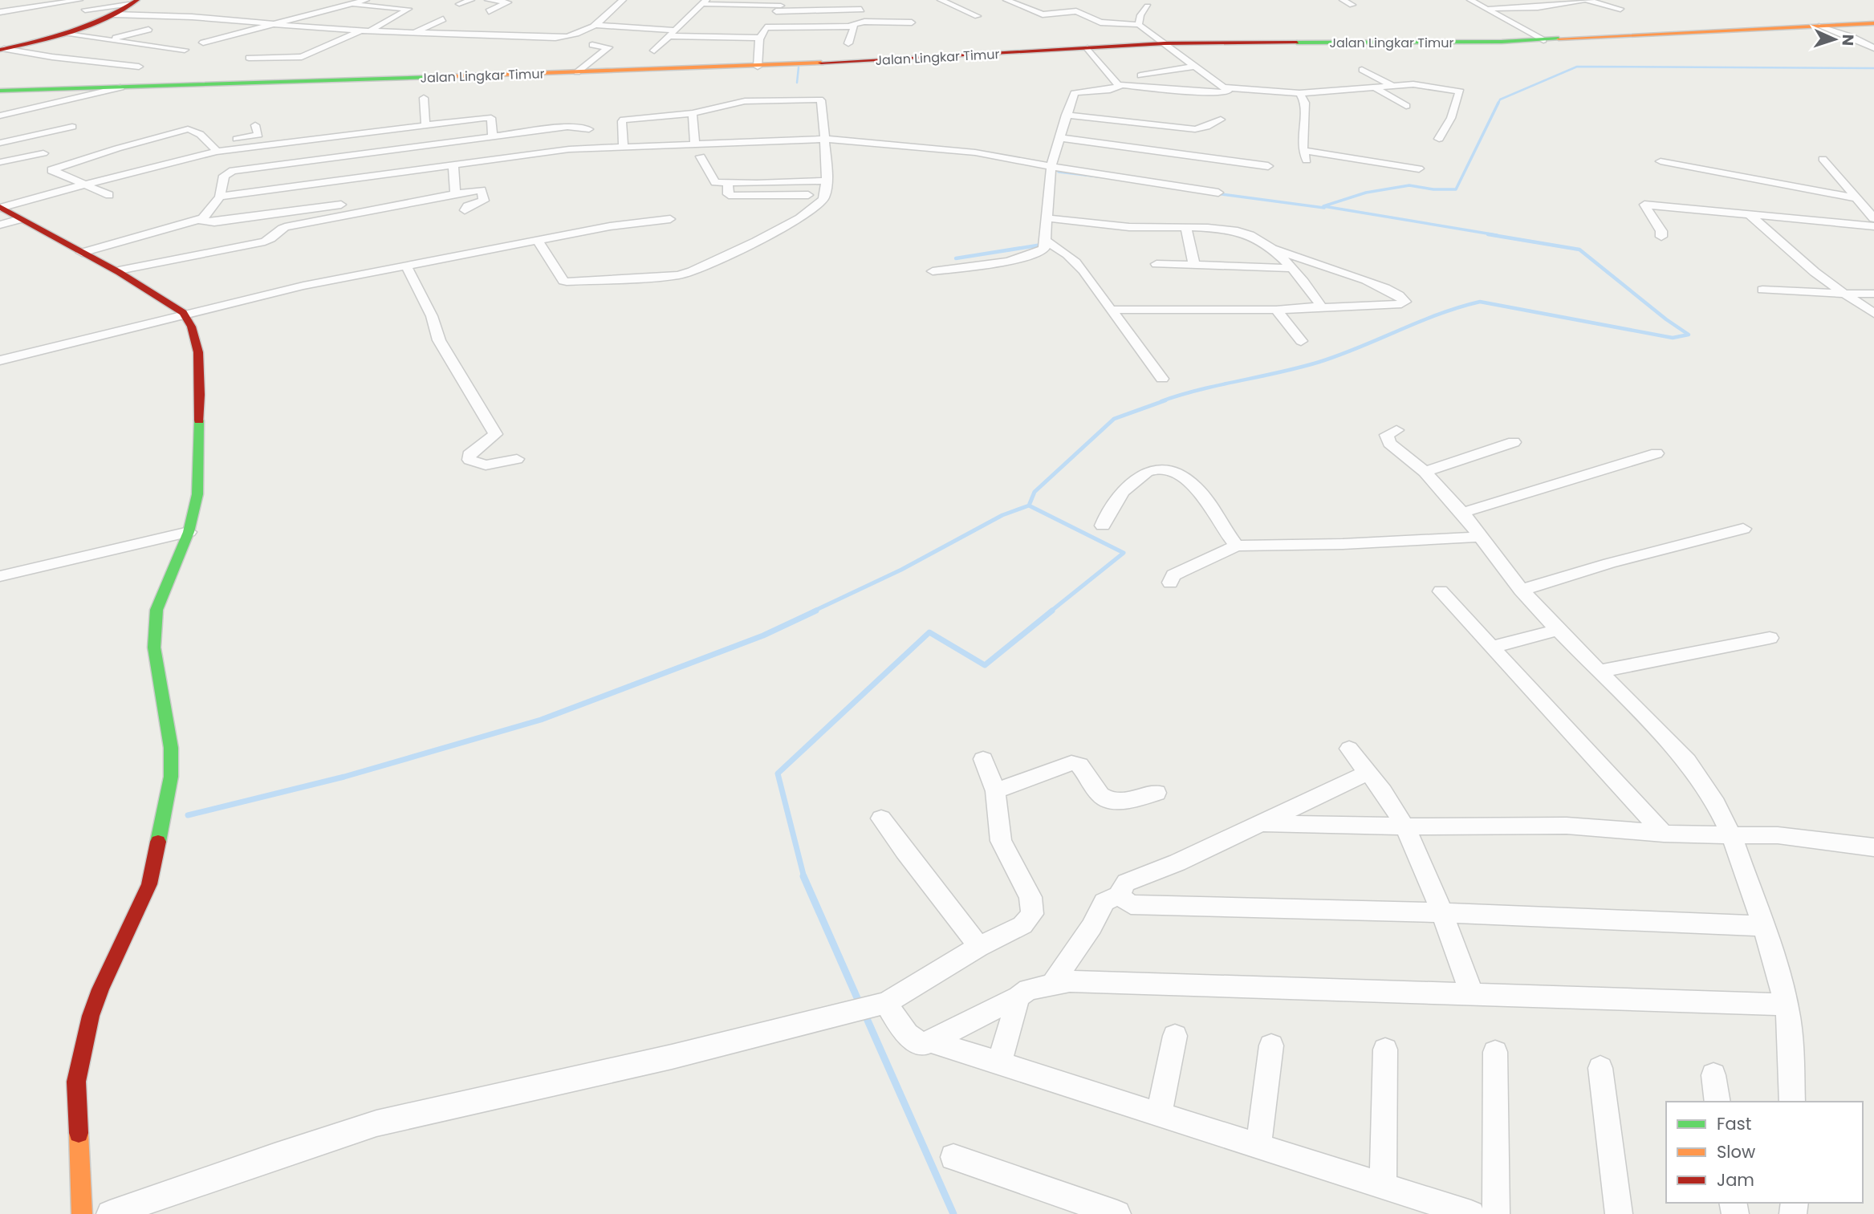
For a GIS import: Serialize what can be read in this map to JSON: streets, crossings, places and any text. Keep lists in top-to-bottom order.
{
  "streets": {
    "main road": ["Jalan Lingkar Timur"]
  },
  "legend": ["Fast", "Slow", "Jam"],
  "north": "right"
}
